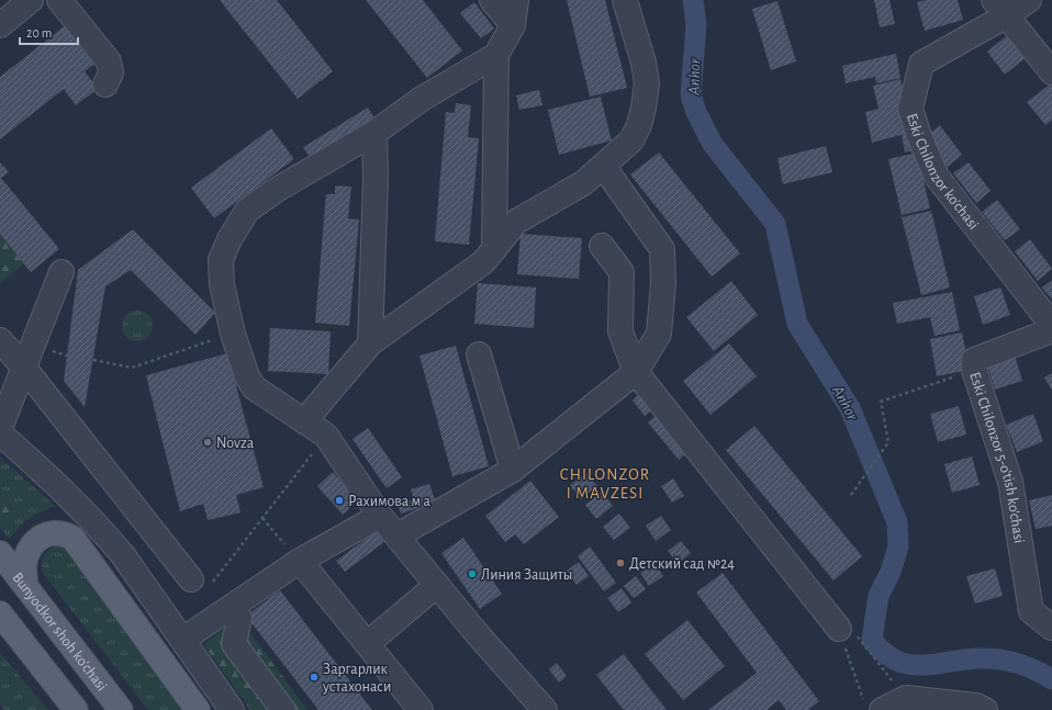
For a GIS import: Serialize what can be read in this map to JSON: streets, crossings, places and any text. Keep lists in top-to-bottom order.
{
  "streets": {
    "main road": ["Bunyodkor shoh ko'chasi"],
    "street": ["Eski Chilonzor ko'chasi", "Eski Chilonzor 5-o'tish ko'chasi"]
  },
  "districts": ["CHILONZOR I MAVZESI"],
  "water": ["Anhor"],
  "places": [
    "Novza",
    "Рахимова м а",
    "Детский сад №24",
    "Линия Защиты",
    "Заргарлик устахонаси"
  ],
  "scale_bar": "20 m"
}
